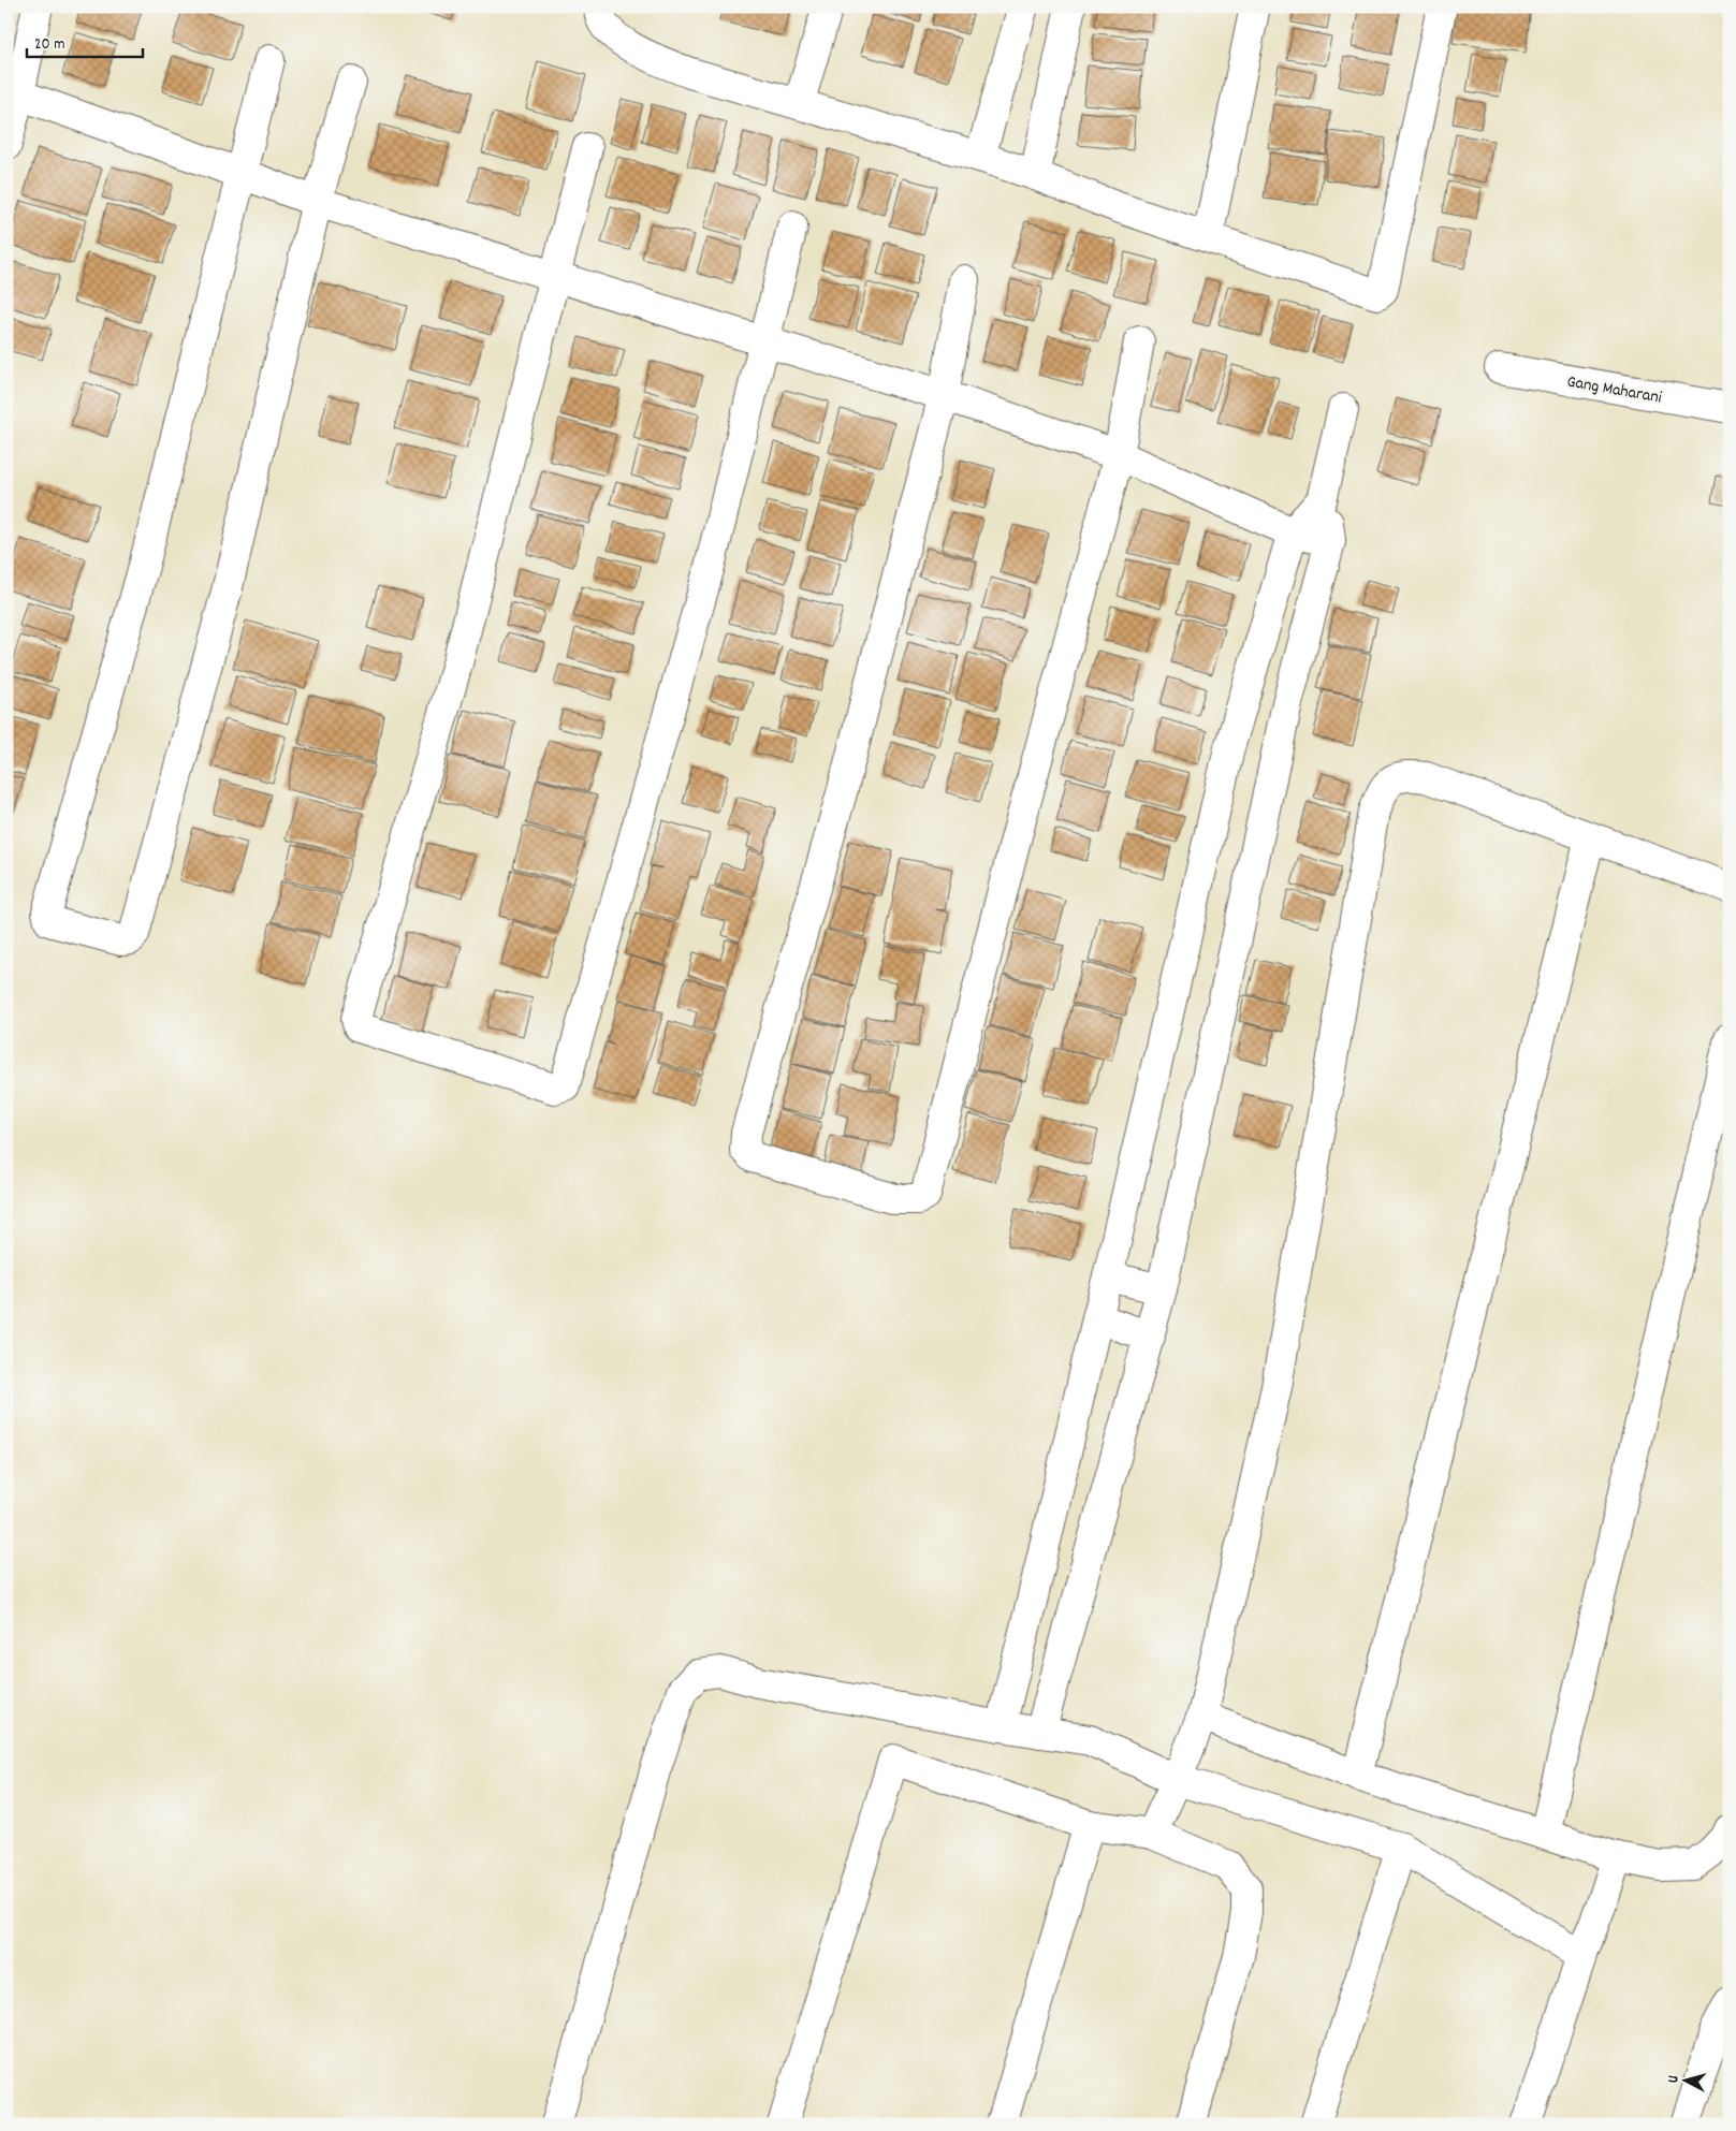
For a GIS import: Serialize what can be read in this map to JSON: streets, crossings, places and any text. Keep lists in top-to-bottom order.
{
  "streets": {
    "street": ["Gang Maharani"]
  },
  "scale_bar": "20 m",
  "north": "left"
}
